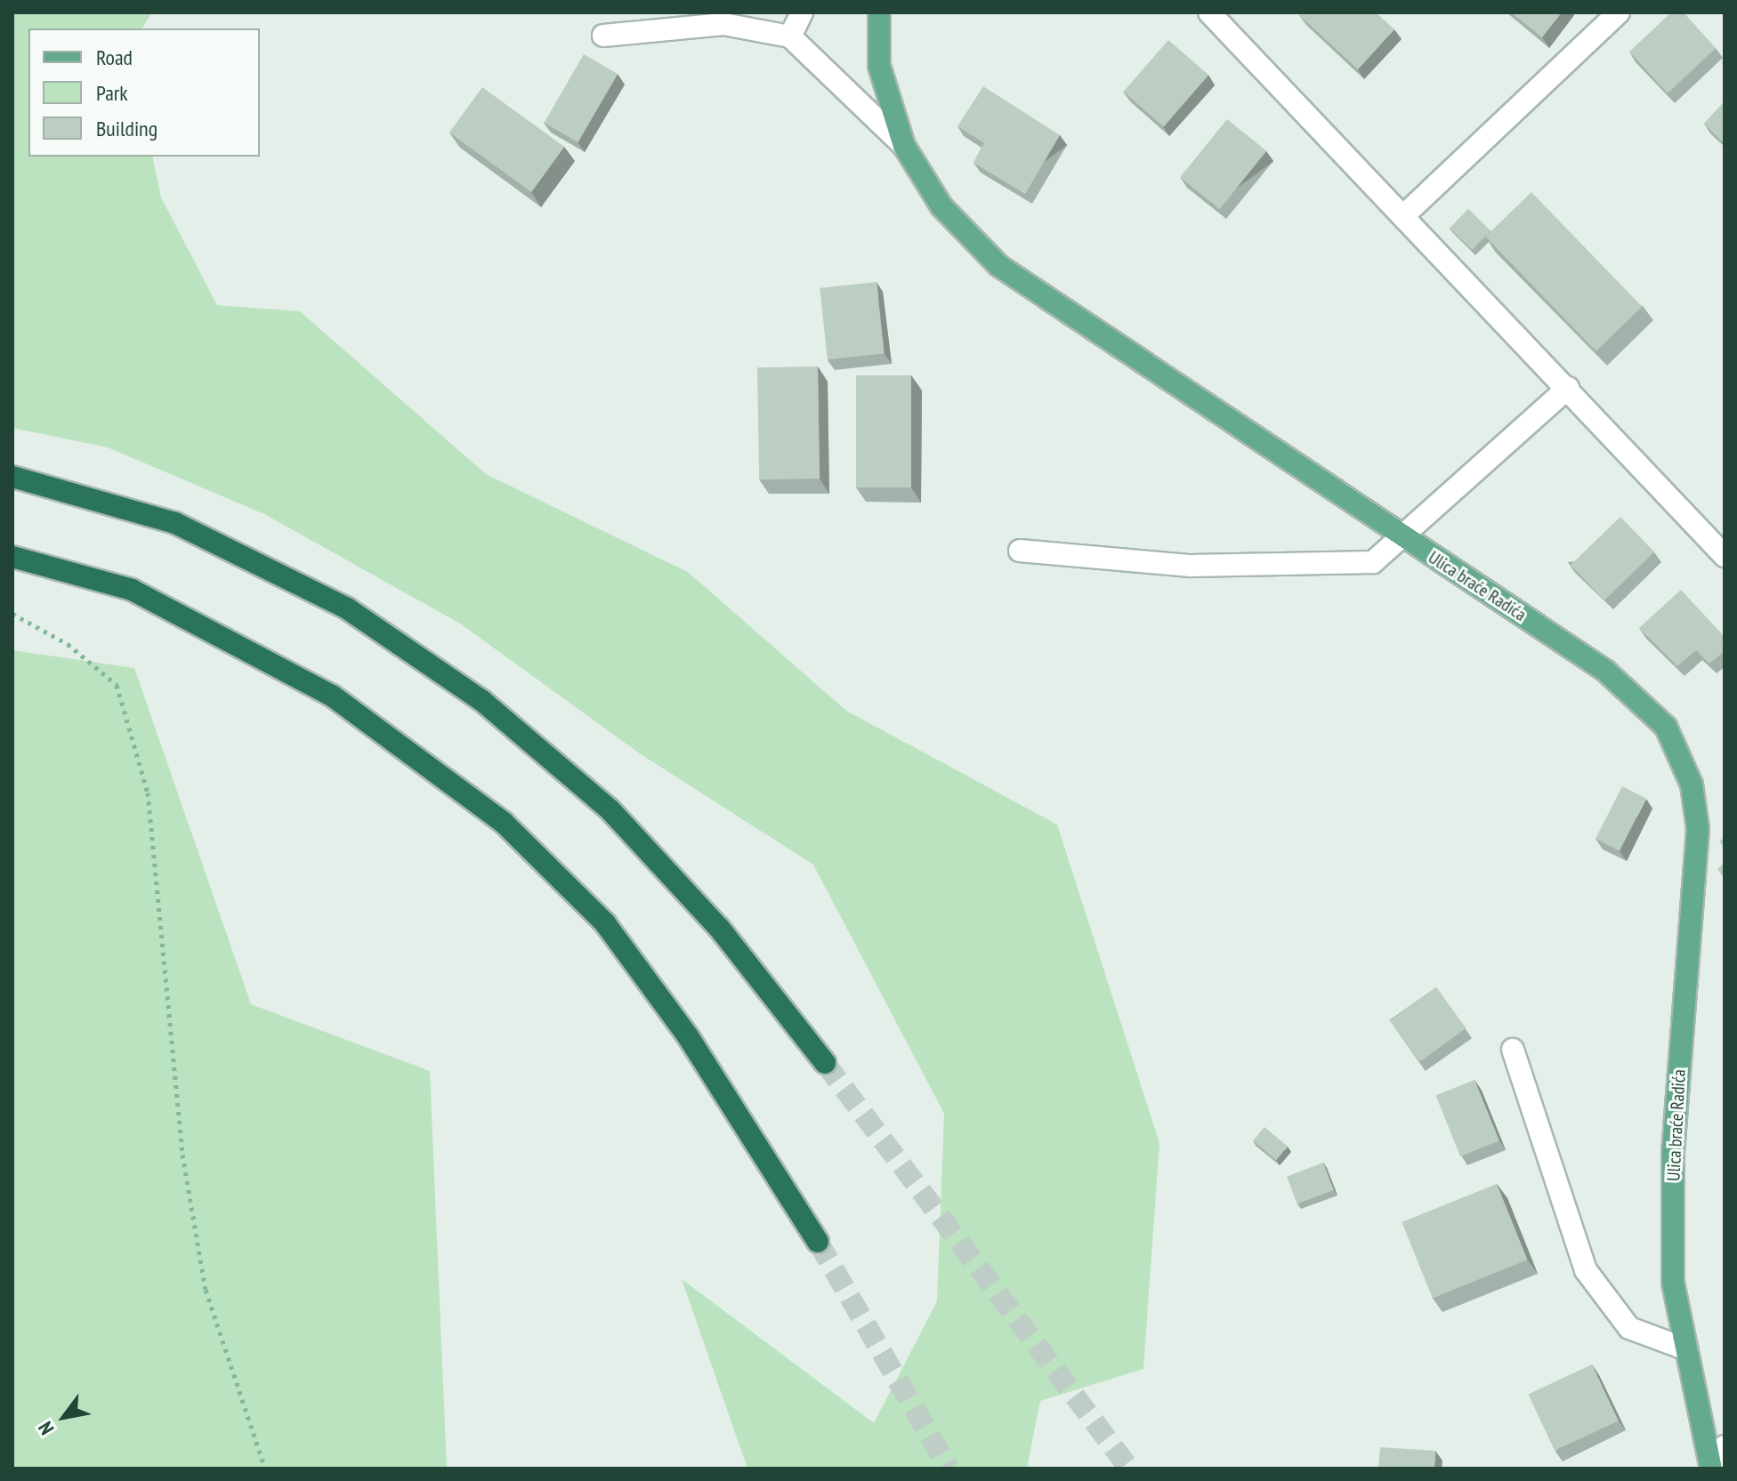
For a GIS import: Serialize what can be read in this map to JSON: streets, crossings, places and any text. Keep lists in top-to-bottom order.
{
  "streets": {
    "main road": ["Ulica braće Radića"]
  },
  "legend": ["Road", "Park", "Building"],
  "north": "bottom left"
}
